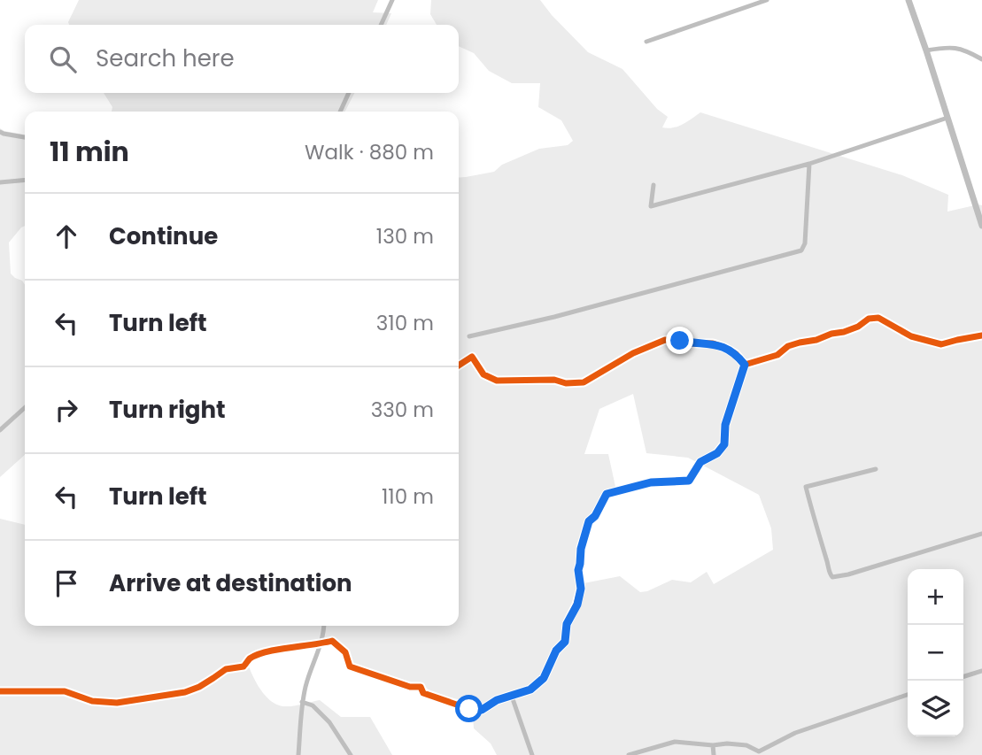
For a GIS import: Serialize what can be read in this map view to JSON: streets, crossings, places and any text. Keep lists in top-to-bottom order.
{
  "page": {
    "search": "Search here",
    "heading": ["11 min", "Walk · 880 m"],
    "list": [
      ["Continue", "130 m"],
      ["Turn left", "310 m"],
      ["Turn right", "330 m"],
      ["Turn left", "110 m"],
      "Arrive at destination"
    ],
    "map_buttons": ["+", "−"]
  }
}
